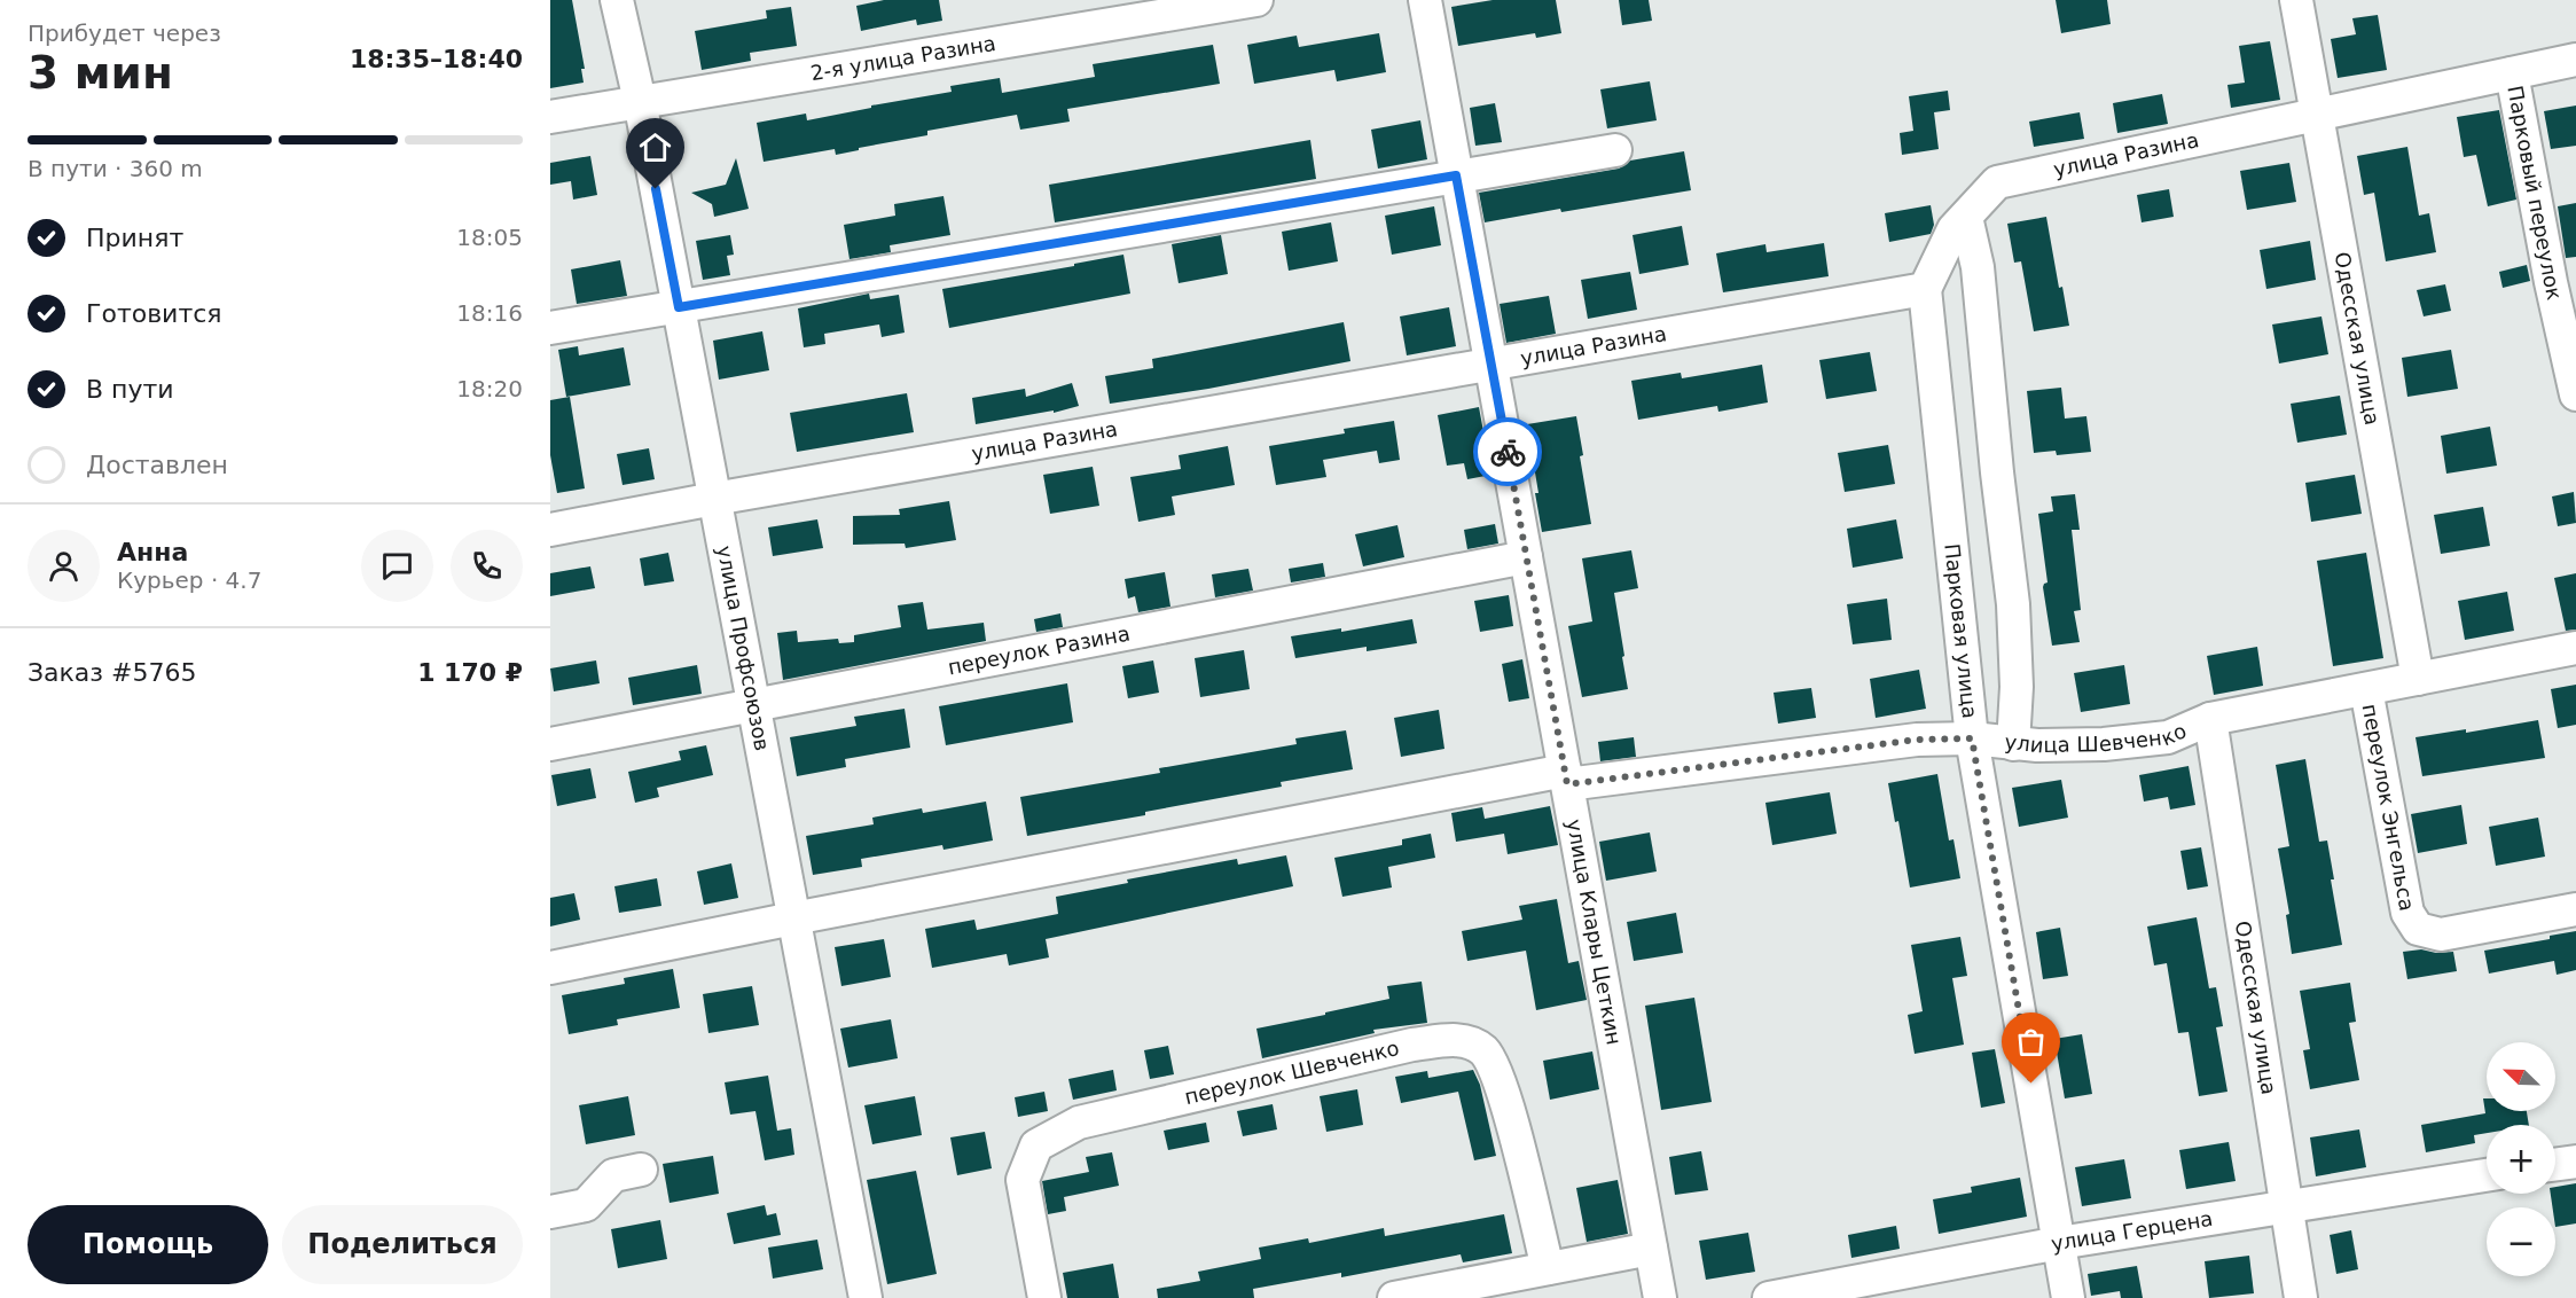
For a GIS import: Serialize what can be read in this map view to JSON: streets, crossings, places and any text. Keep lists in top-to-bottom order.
{
  "streets": {
    "street": [
      "2-я улица Разина",
      "улица Разина",
      "Парковый переулок",
      "Одесская улица",
      "Парковая улица",
      "улица Профсоюзов",
      "переулок Разина",
      "улица Шевченко",
      "переулок Энгельса",
      "улица Клары Цеткин",
      "переулок Шевченко",
      "улица Герцена"
    ]
  },
  "crossings": [
    ["2-я улица Разина", "улица Профсоюзов"],
    ["улица Разина", "Парковый переулок"],
    ["улица Разина", "Одесская улица"],
    ["улица Разина", "Парковая улица"],
    ["улица Разина", "улица Профсоюзов"],
    ["улица Разина", "улица Клары Цеткин"],
    ["Одесская улица", "улица Шевченко"],
    ["Одесская улица", "улица Герцена"],
    ["Парковая улица", "улица Шевченко"],
    ["Парковая улица", "улица Герцена"],
    ["улица Профсоюзов", "переулок Разина"],
    ["улица Профсоюзов", "улица Шевченко"],
    ["переулок Разина", "улица Клары Цеткин"],
    ["улица Шевченко", "переулок Энгельса"],
    ["улица Шевченко", "улица Клары Цеткин"]
  ],
  "north": "top left",
  "page": {
    "heading": ["3 мин", "Прибудет через", "18:35–18:40"],
    "panel": [
      "Анна",
      "Курьер · 4.7",
      "Заказ #5765",
      "1 170 ₽"
    ],
    "bar": "В пути · 360 m",
    "list": [
      ["Принят", "18:05"],
      ["Готовится", "18:16"],
      ["В пути", "18:20"],
      "Доставлен"
    ],
    "map_buttons": ["+", "−"],
    "buttons": ["Помощь", "Поделиться"]
  }
}
